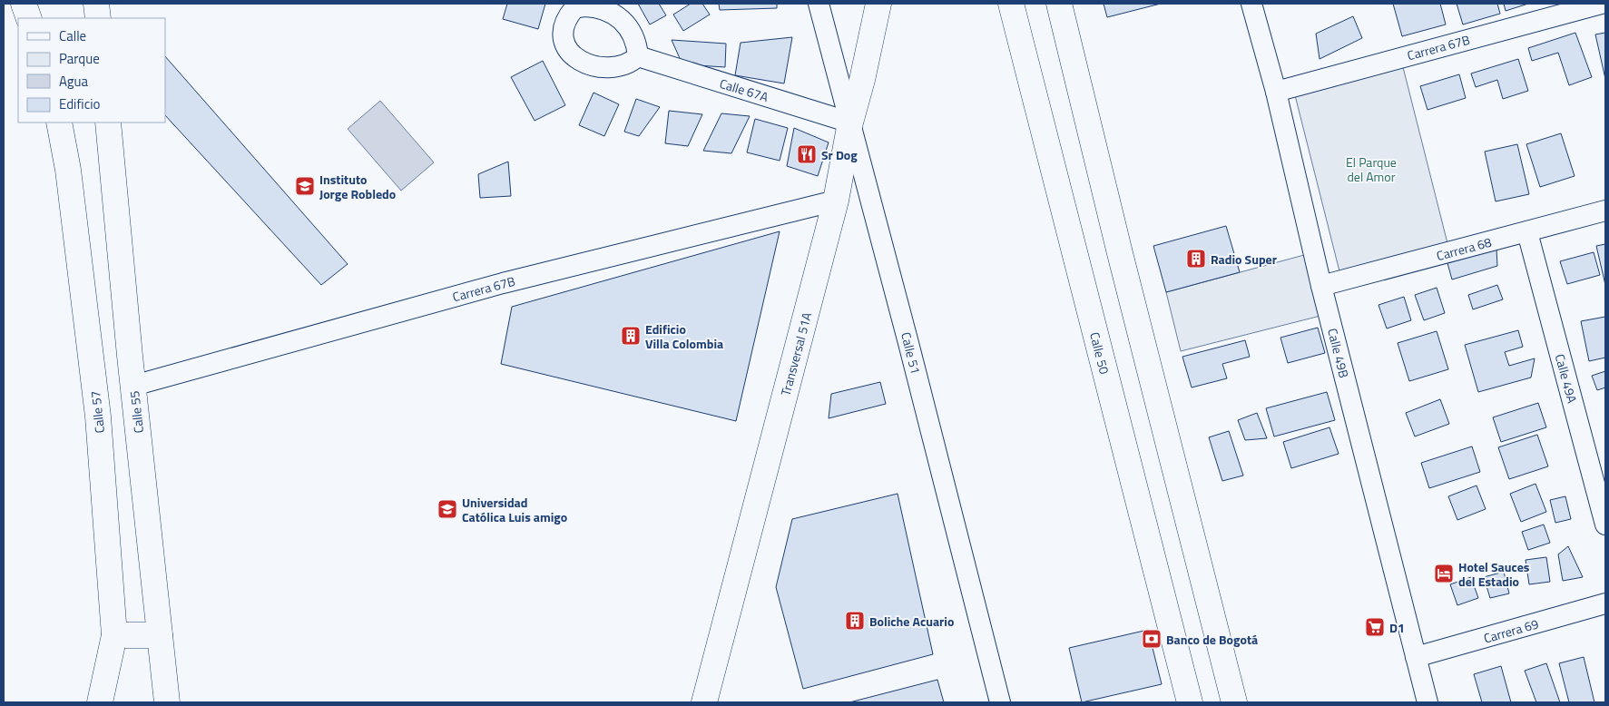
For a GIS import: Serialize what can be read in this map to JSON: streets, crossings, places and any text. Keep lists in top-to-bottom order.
{
  "streets": {
    "main road": [
      "Calle 50",
      "Transversal 51A",
      "Calle 57",
      "Calle 55"
    ],
    "street": [
      "Carrera 67B",
      "Calle 67A",
      "Carrera 68",
      "Calle 51",
      "Calle 49B",
      "Calle 49A",
      "Carrera 69"
    ]
  },
  "crossings": [
    ["Carrera 67B", "Calle 49B"],
    ["Carrera 67B", "Transversal 51A"],
    ["Carrera 67B", "Calle 55"],
    ["Calle 67A", "Calle 51"],
    ["Calle 67A", "Transversal 51A"],
    ["Carrera 68", "Calle 49B"],
    ["Carrera 68", "Calle 49A"],
    ["Calle 51", "Transversal 51A"],
    ["Calle 49B", "Carrera 69"]
  ],
  "parks": ["El Parque del Amor"],
  "places": {
    "restaurant": ["Sr Dog"],
    "school or university": ["Instituto Jorge Robledo", "Universidad Católica Luis amigo"],
    "building": ["Radio Super", "Edificio Villa Colombia", "Boliche Acuario"],
    "hotel": ["Hotel Sauces del Estadio"],
    "supermarket": ["D1"],
    "bank": ["Banco de Bogotá"]
  },
  "legend": [
    "Calle",
    "Parque",
    "Agua",
    "Edificio"
  ]
}
